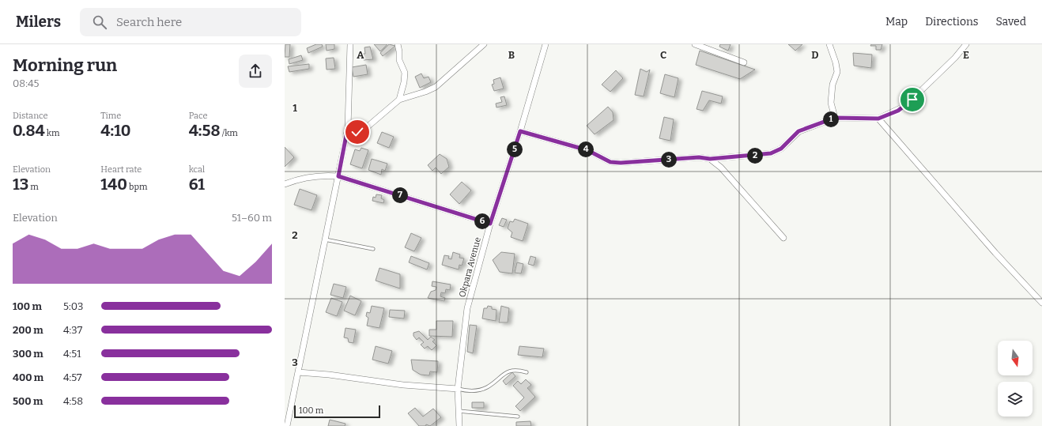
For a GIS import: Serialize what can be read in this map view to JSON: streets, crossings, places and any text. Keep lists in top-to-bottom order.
{
  "streets": {
    "street": ["Okpara Avenue"]
  },
  "scale_bar": "100 m",
  "north": "bottom",
  "page": {
    "header": "Milers",
    "search": "Search here",
    "nav": ["Map", "Directions", "Saved"],
    "heading": ["Morning run", "08:45"],
    "stats": [
      ["Distance", "0.84 km"],
      ["Time", "4:10"],
      ["Pace", "4:58 /km"],
      ["Elevation", "13 m"],
      ["Heart rate", "140 bpm"],
      ["kcal", "61"]
    ],
    "pins": [
      "1",
      "4",
      "5",
      "2",
      "3",
      "7",
      "6"
    ],
    "chart": ["Elevation", "51–60 m"],
    "list": [
      {
        "name": "100 m",
        "note": "5:03"
      },
      {
        "name": "200 m",
        "note": "4:37"
      },
      {
        "name": "300 m",
        "note": "4:51"
      },
      {
        "name": "400 m",
        "note": "4:57"
      },
      {
        "name": "500 m",
        "note": "4:58"
      }
    ],
    "scale": "100 m"
  },
  "grid": {
    "columns": [
      "A",
      "B",
      "C",
      "D",
      "E"
    ],
    "rows": ["1", "2", "3"]
  }
}
